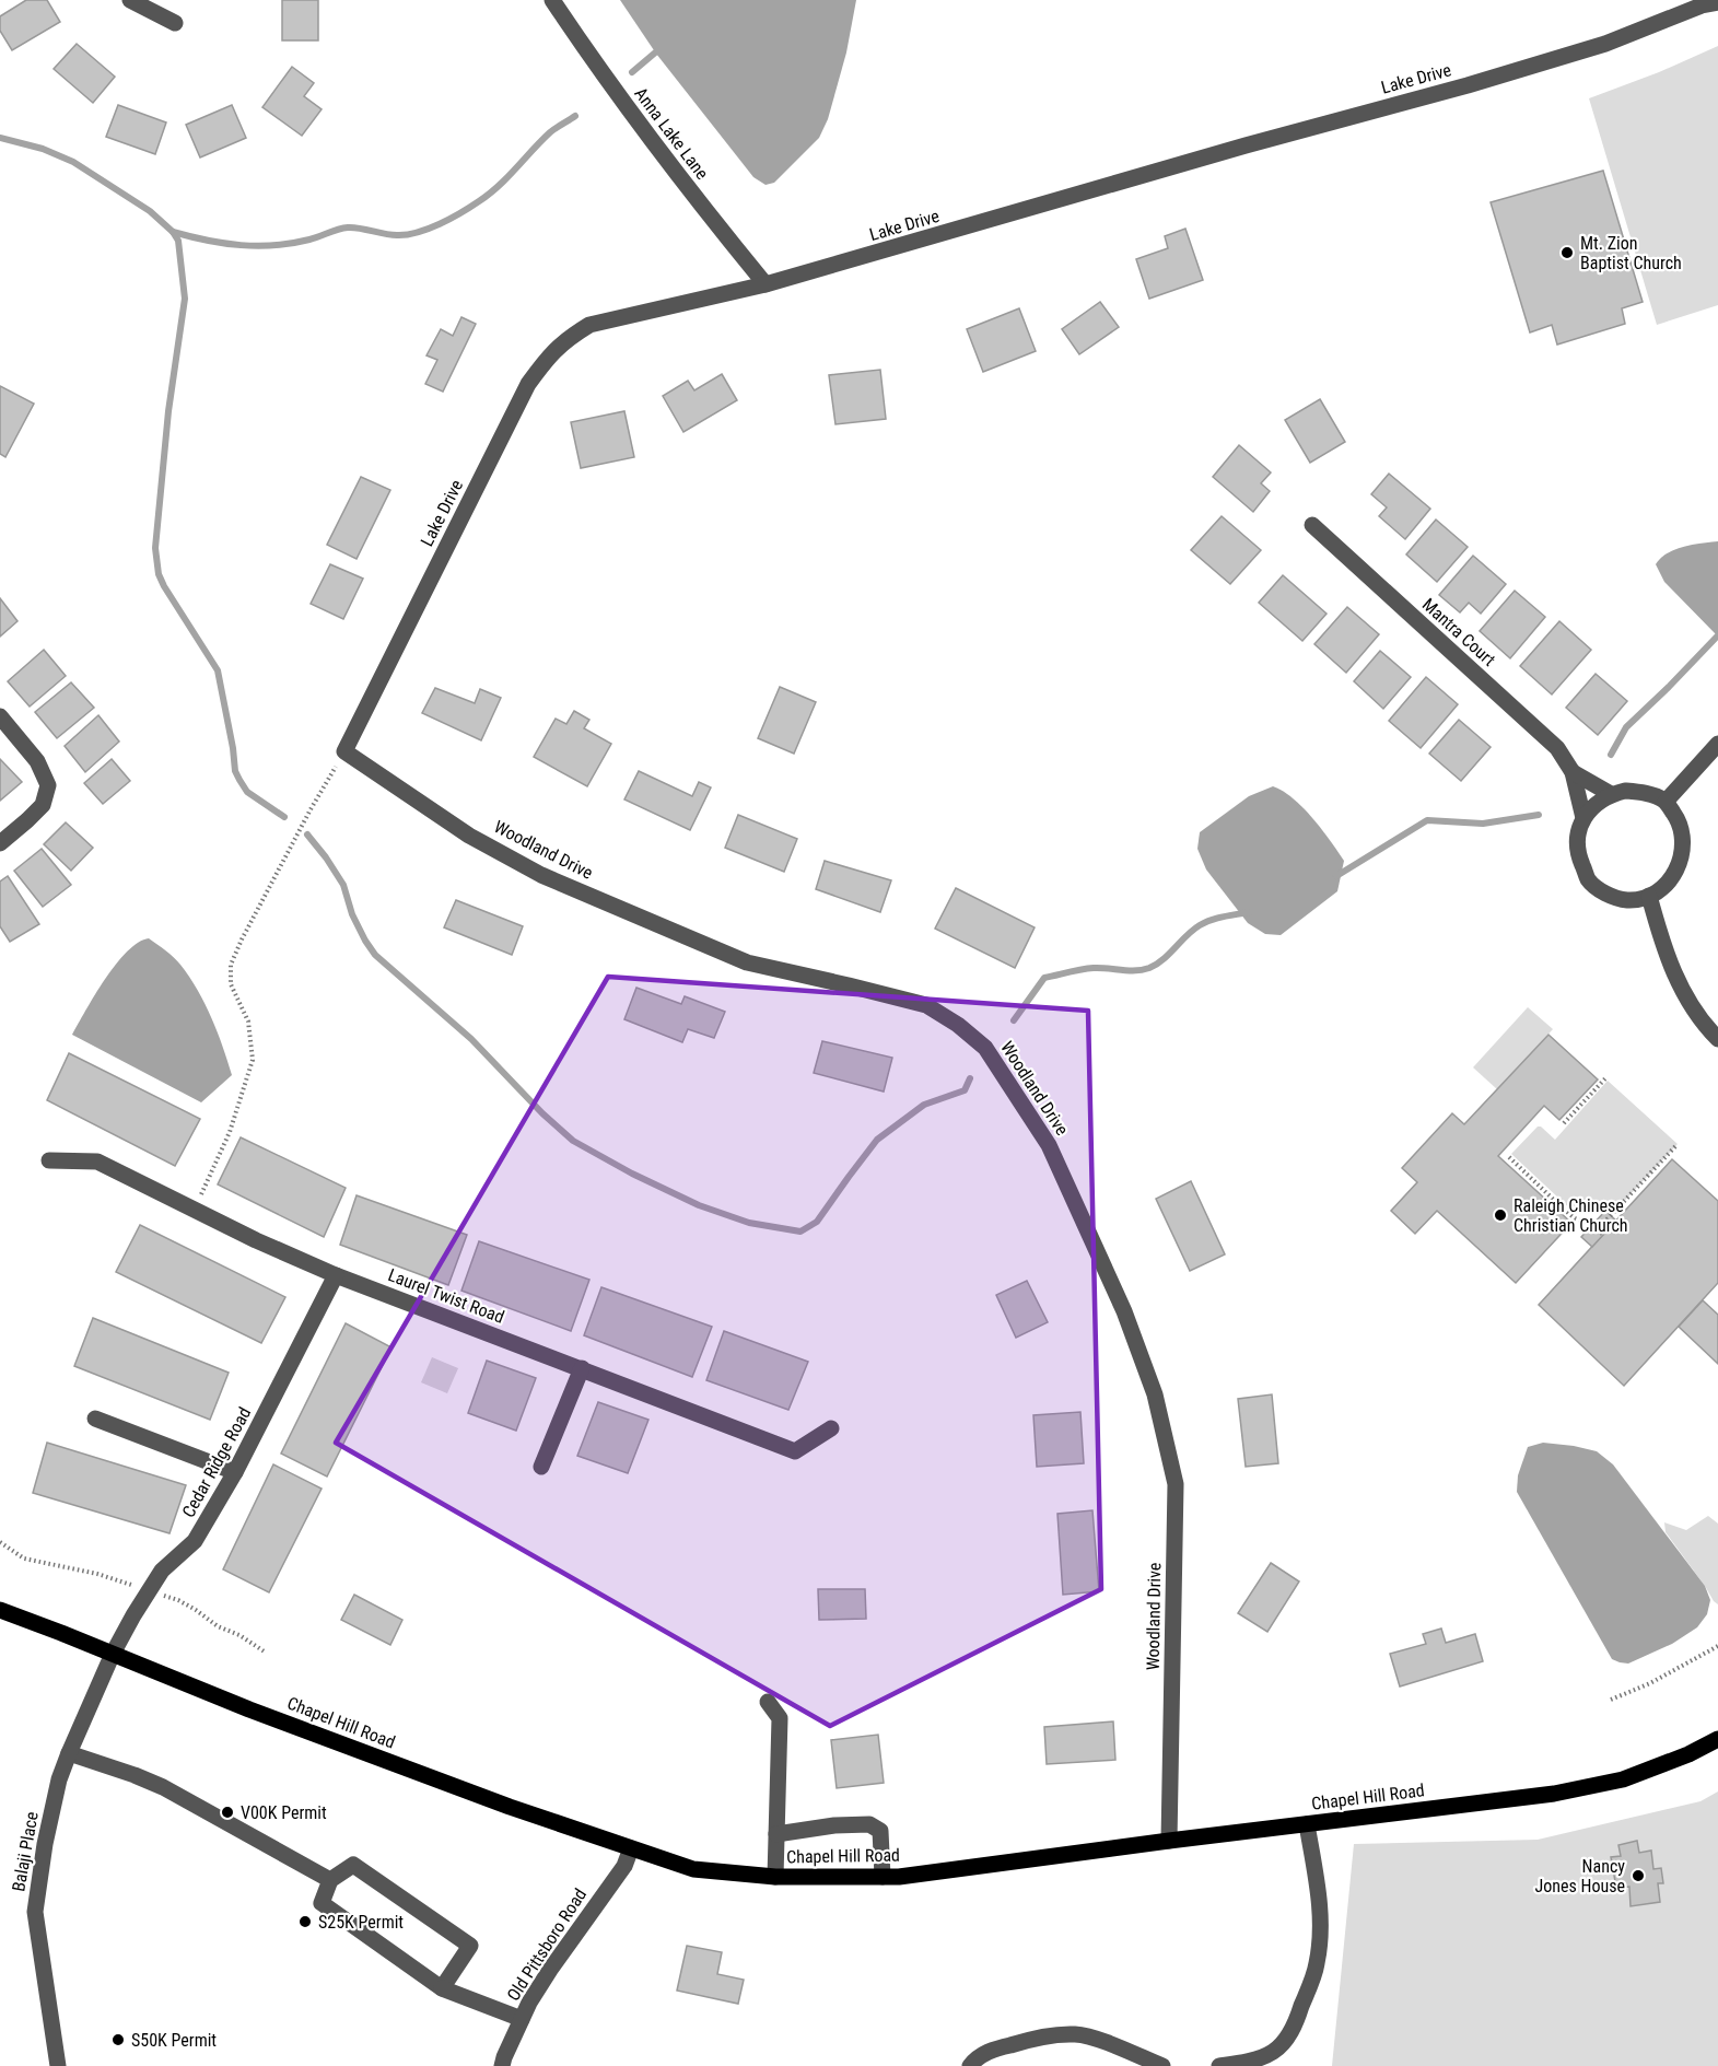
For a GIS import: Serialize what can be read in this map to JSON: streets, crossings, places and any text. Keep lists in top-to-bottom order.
{
  "streets": {
    "main road": ["Chapel Hill Road"],
    "street": [
      "Lake Drive",
      "Anna Lake Lane",
      "Mantra Court",
      "Woodland Drive",
      "Laurel Twist Road",
      "Cedar Ridge Road",
      "Balaji Place",
      "Old Pittsboro Road"
    ]
  },
  "crossings": [
    ["Lake Drive", "Anna Lake Lane"],
    ["Lake Drive", "Woodland Drive"],
    ["Woodland Drive", "Chapel Hill Road"],
    ["Laurel Twist Road", "Cedar Ridge Road"],
    ["Cedar Ridge Road", "Chapel Hill Road"],
    ["Cedar Ridge Road", "Balaji Place"],
    ["Chapel Hill Road", "Balaji Place"],
    ["Chapel Hill Road", "Old Pittsboro Road"]
  ],
  "places": [
    "Mt. Zion Baptist Church",
    "Raleigh Chinese Christian Church",
    "V00K Permit",
    "Nancy Jones House",
    "S25K Permit",
    "S50K Permit"
  ]
}
